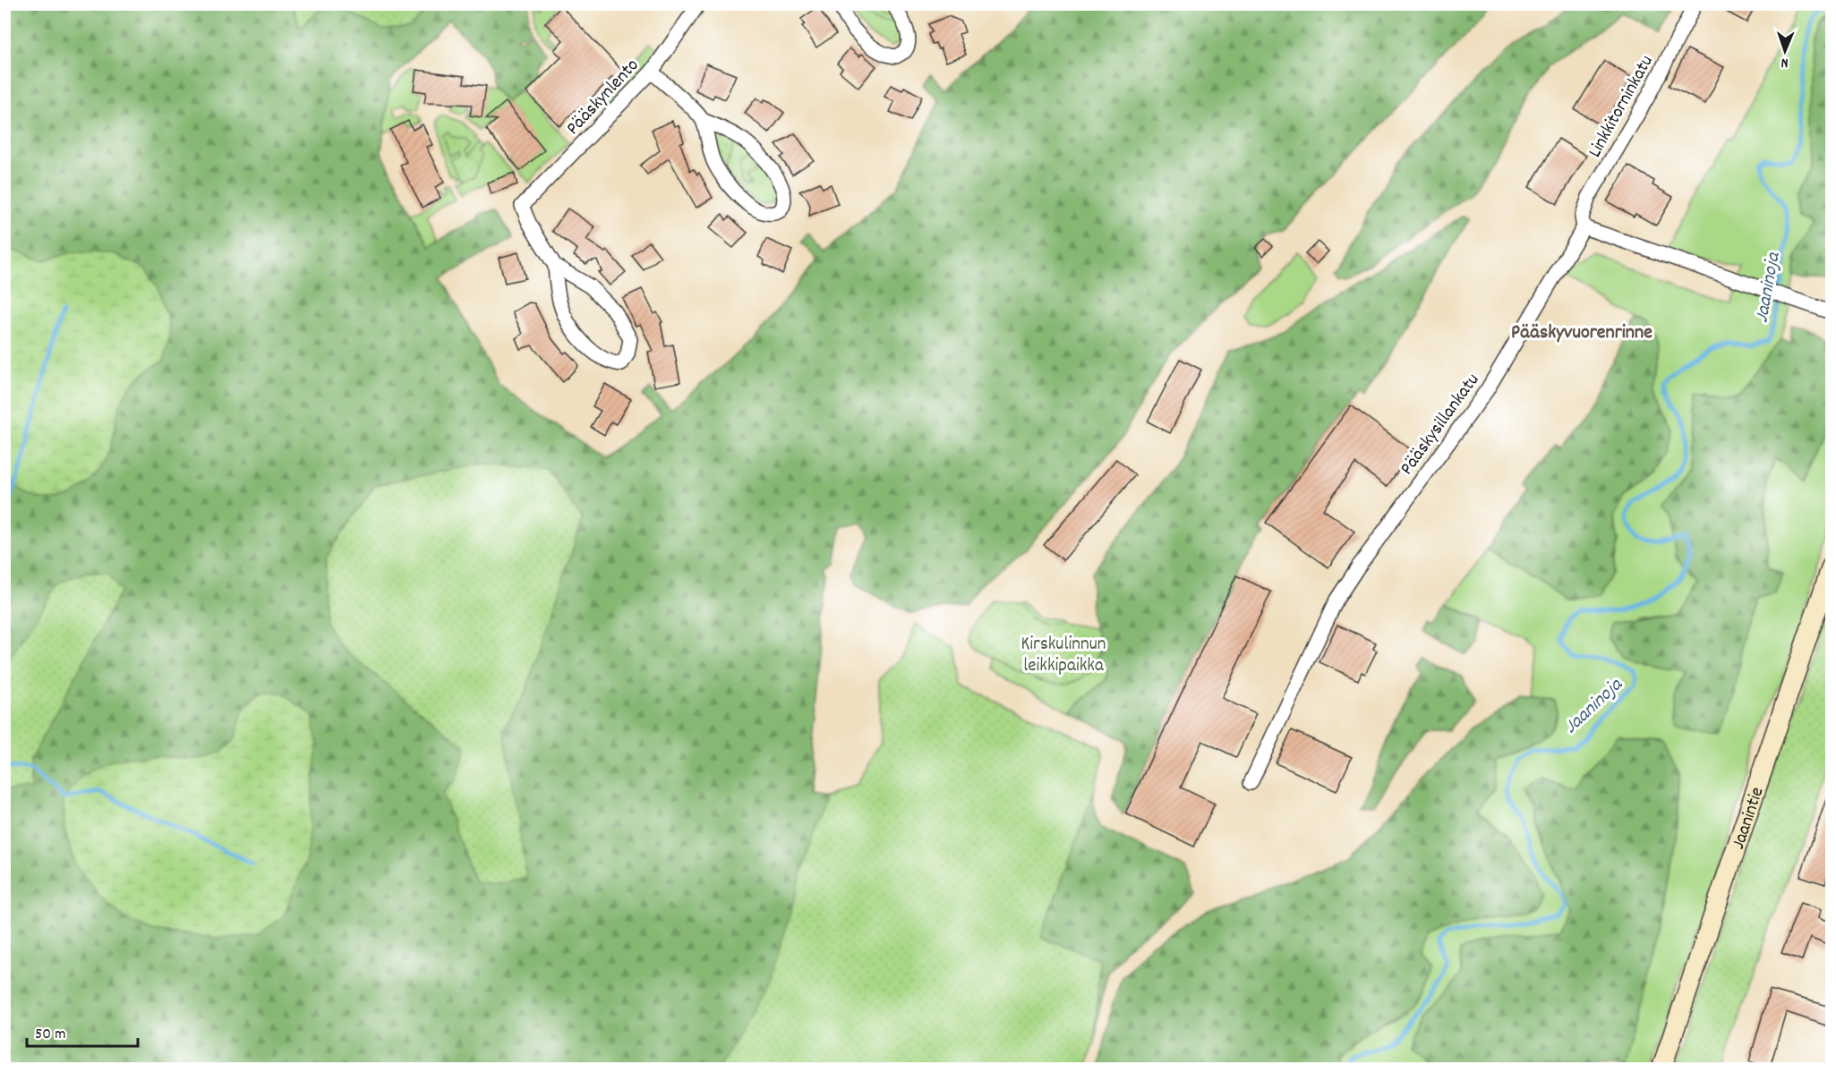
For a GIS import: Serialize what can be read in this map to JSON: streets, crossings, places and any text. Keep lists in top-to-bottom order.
{
  "streets": {
    "main road": ["Jaanintie"],
    "street": ["Pääskynlento", "Linkkitorninkatu", "Pääskysillankatu"]
  },
  "crossings": [
    ["Linkkitorninkatu", "Pääskysillankatu"]
  ],
  "districts": ["Pääskyvuorenrinne"],
  "water": ["Jaaninoja"],
  "parks": ["Kirskulinnun leikkipaikka"],
  "scale_bar": "50 m",
  "north": "bottom"
}
